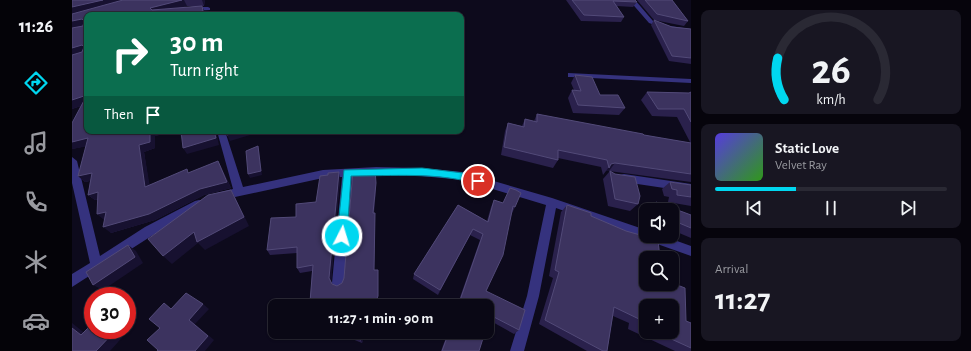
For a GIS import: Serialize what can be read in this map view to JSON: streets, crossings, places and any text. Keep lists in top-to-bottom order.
{
  "page": {
    "tabs": "11:26",
    "turn": ["30 m", "Turn right"],
    "then": "Then",
    "song": ["Static Love", "Velvet Ray"],
    "map_buttons": "+",
    "tile": ["Arrival", "11:27"],
    "limit": "30",
    "trip": "11:27 · 1 min · 90 m",
    "gauge": ["26", "km/h"]
  }
}
